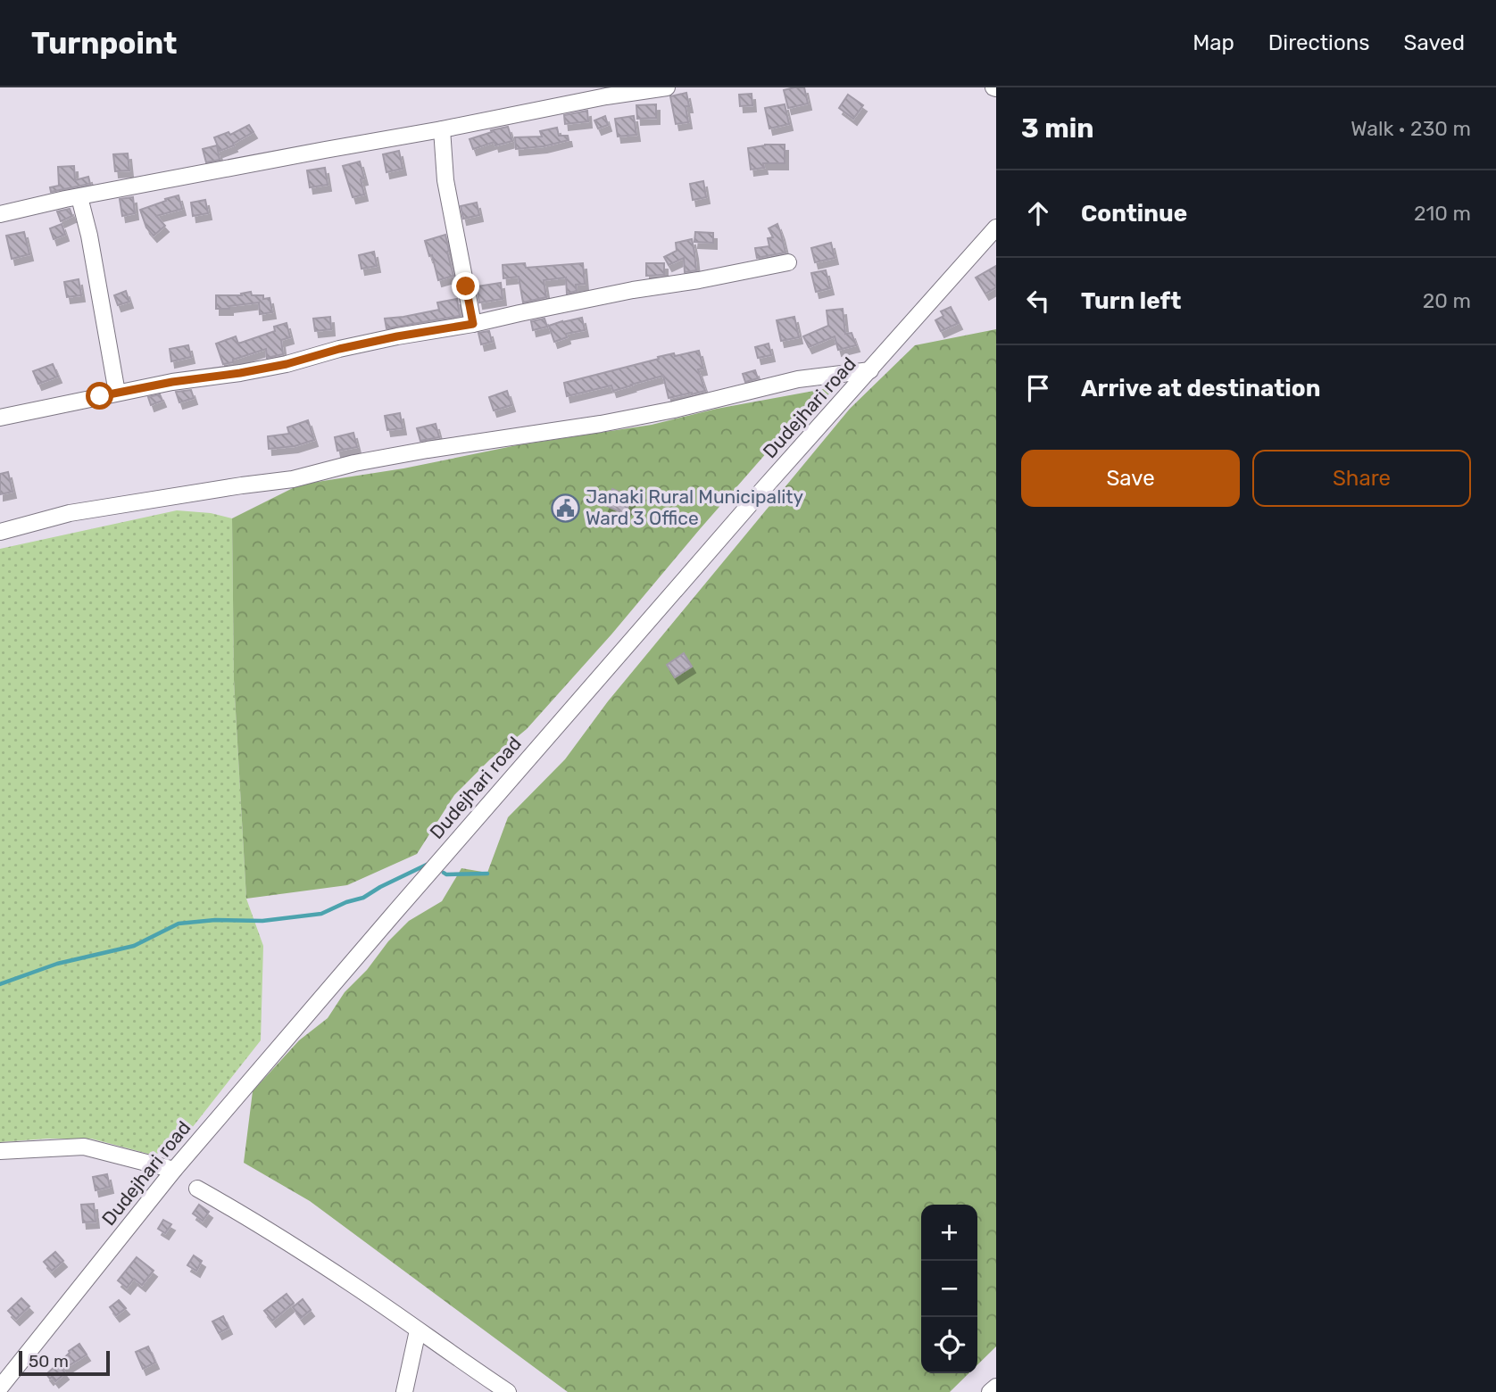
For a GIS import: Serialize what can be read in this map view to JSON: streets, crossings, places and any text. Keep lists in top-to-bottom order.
{
  "streets": {
    "street": ["Dudejhari road"]
  },
  "places": {
    "public building": ["Janaki Rural Municipality Ward 3 Office"]
  },
  "scale_bar": "50 m",
  "page": {
    "header": "Turnpoint",
    "nav": ["Map", "Directions", "Saved"],
    "heading": ["3 min", "Walk · 230 m"],
    "list": [
      ["Continue", "210 m"],
      ["Turn left", "20 m"],
      "Arrive at destination"
    ],
    "buttons": ["Save", "Share"],
    "map_buttons": ["+", "−"],
    "scale": "50 m"
  }
}
